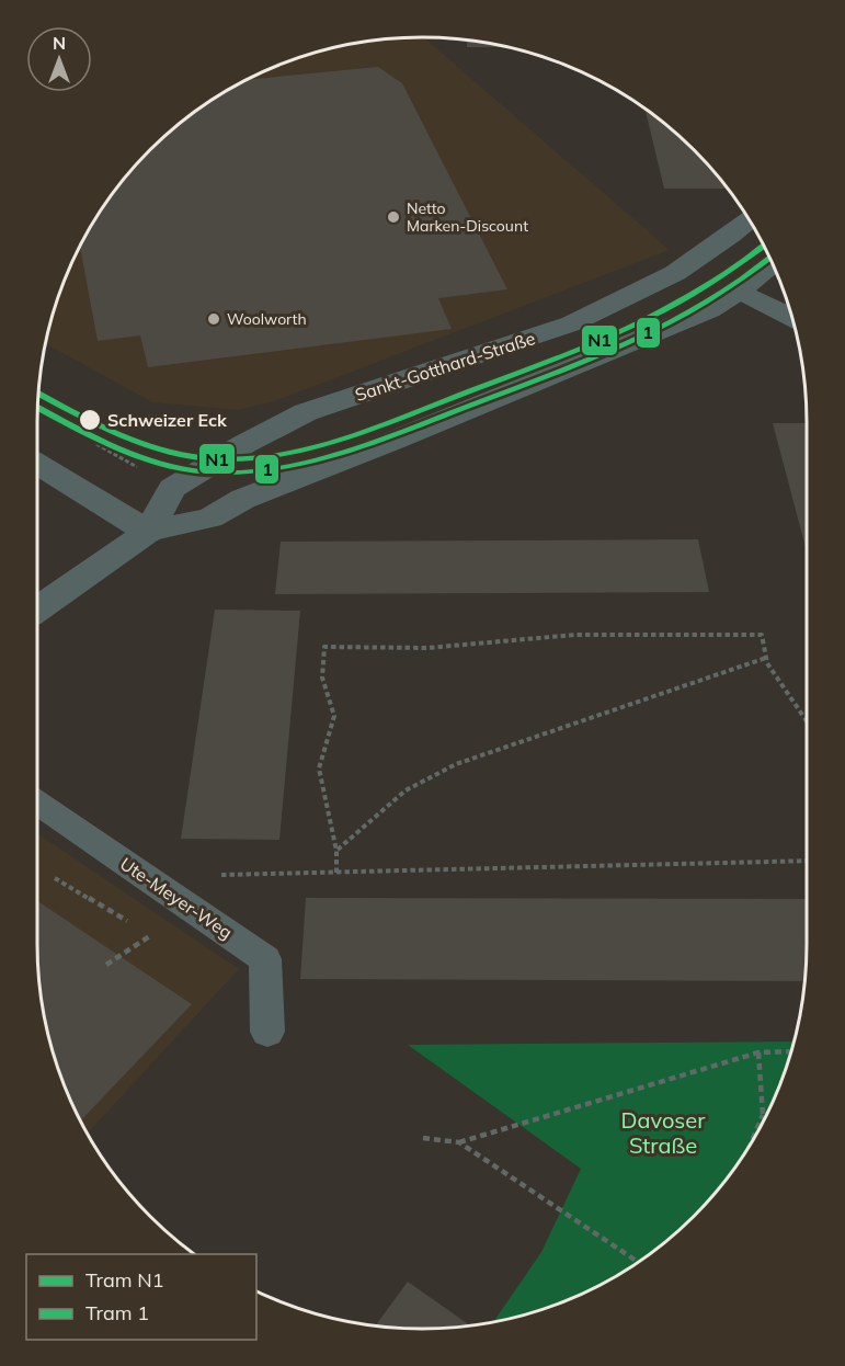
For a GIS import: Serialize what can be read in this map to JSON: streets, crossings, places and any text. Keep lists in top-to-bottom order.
{
  "streets": {
    "street": ["Sankt-Gotthard-Straße"],
    "lane": ["Ute-Meyer-Weg"]
  },
  "parks": ["Davoser Straße"],
  "places": ["Netto Marken-Discount", "Woolworth", "Schweizer Eck"],
  "lines": ["tram line N1", "tram line 1"],
  "legend": ["Tram N1", "Tram 1"],
  "north": "top"
}
